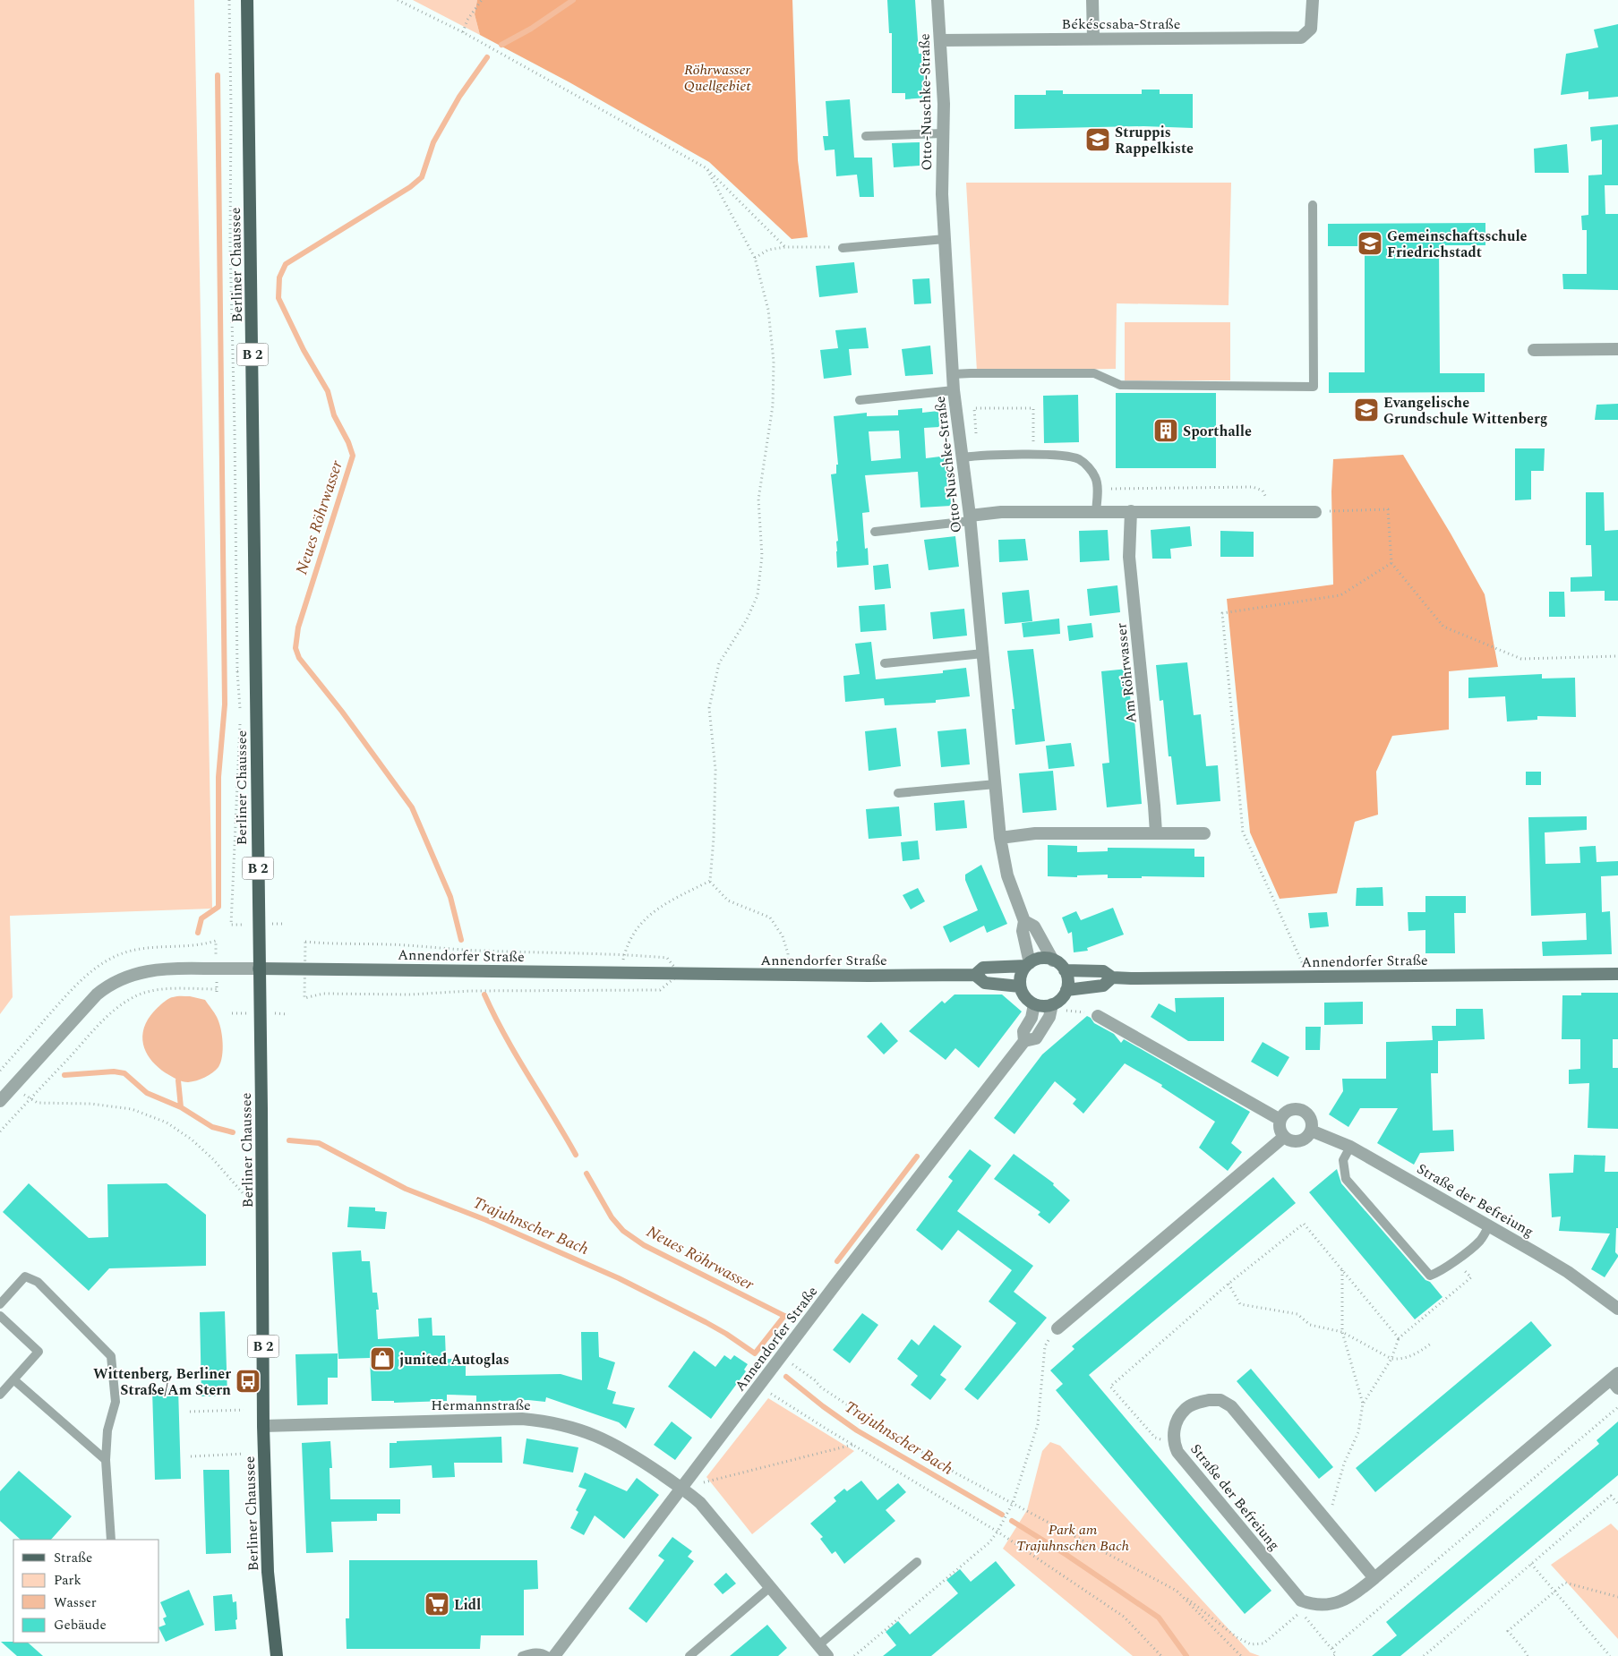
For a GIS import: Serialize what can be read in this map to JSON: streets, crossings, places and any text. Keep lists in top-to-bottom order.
{
  "streets": {
    "main road": ["Berliner Chaussee", "B 2", "Annendorfer Straße"],
    "street": [
      "Békéscsaba-Straße",
      "Otto-Nuschke-Straße",
      "Am Röhrwasser",
      "Straße der Befreiung",
      "Hermannstraße"
    ]
  },
  "crossings": [
    ["Békéscsaba-Straße", "Otto-Nuschke-Straße"],
    ["Otto-Nuschke-Straße", "Annendorfer Straße"],
    ["Berliner Chaussee", "Annendorfer Straße"],
    ["Berliner Chaussee", "Hermannstraße"],
    ["Annendorfer Straße", "Hermannstraße"]
  ],
  "water": ["Neues Röhrwasser", "Trajuhnscher Bach"],
  "parks": ["Röhrwasser Quellgebiet", "Park am Trajuhnschen Bach"],
  "places": {
    "school or university": ["Struppis Rappelkiste", "Gemeinschaftsschule Friedrichstadt", "Evangelische Grundschule Wittenberg"],
    "building": ["Sporthalle"],
    "shop": ["junited Autoglas"],
    "bus stop": ["Wittenberg, Berliner Straße/Am Stern"],
    "supermarket": ["Lidl"]
  },
  "legend": [
    "Straße",
    "Park",
    "Wasser",
    "Gebäude"
  ]
}
